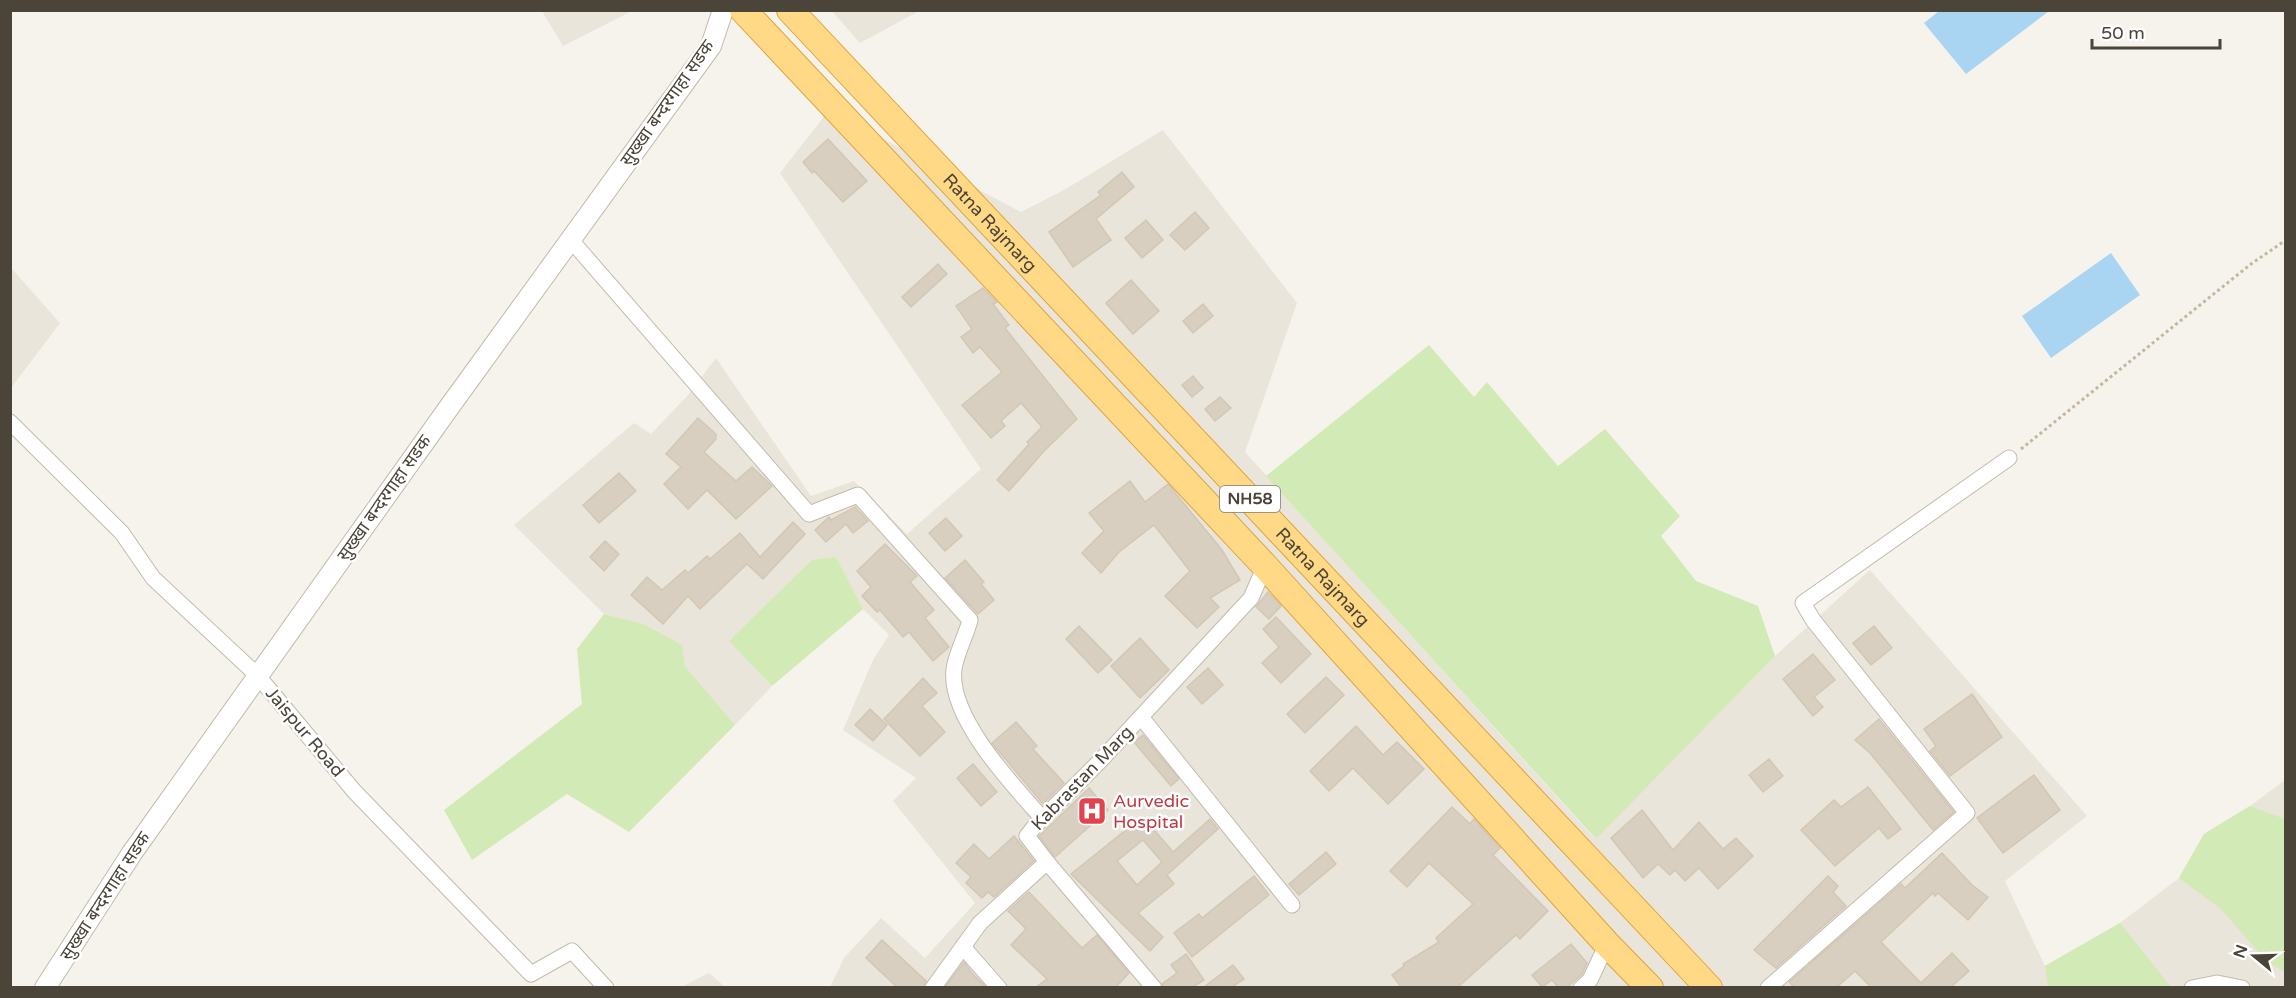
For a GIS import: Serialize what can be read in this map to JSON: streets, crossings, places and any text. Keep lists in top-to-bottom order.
{
  "streets": {
    "highway": ["Ratna Rajmarg", "NH58"],
    "street": ["सुख्खा बन्दरगाहा सडक", "Jaispur Road", "Kabrastan Marg"]
  },
  "crossings": [
    ["सुख्खा बन्दरगाहा सडक", "Jaispur Road"],
    ["Ratna Rajmarg", "Kabrastan Marg"]
  ],
  "places": {
    "hospital": ["Aurvedic Hospital"]
  },
  "scale_bar": "50 m",
  "north": "left"
}
